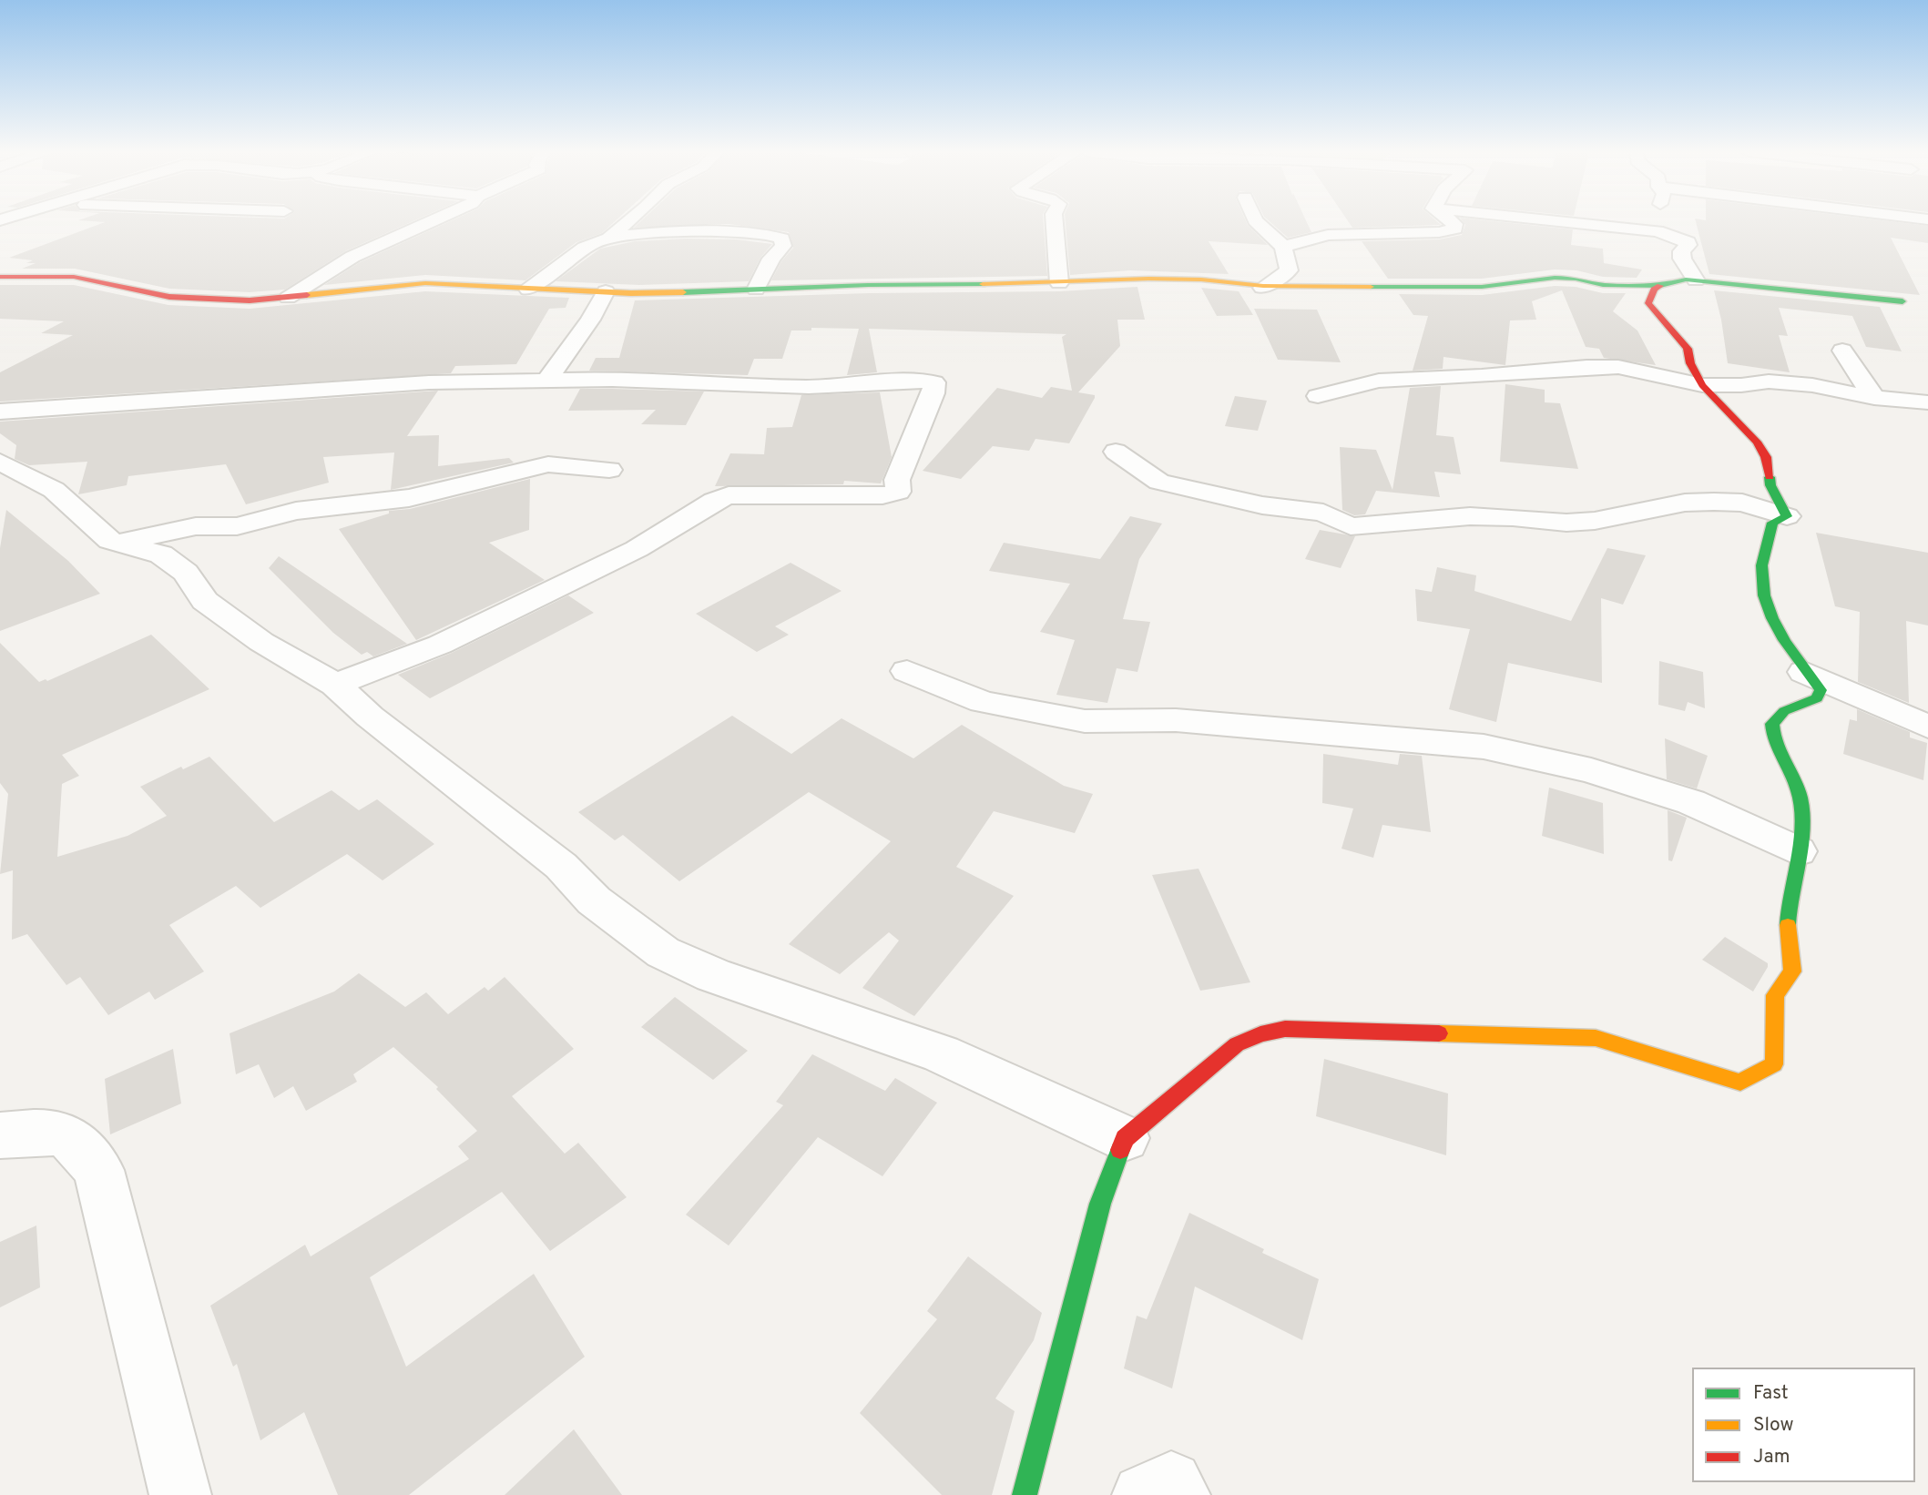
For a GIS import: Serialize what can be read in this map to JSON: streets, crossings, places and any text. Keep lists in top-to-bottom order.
{
  "legend": ["Fast", "Slow", "Jam"]
}
